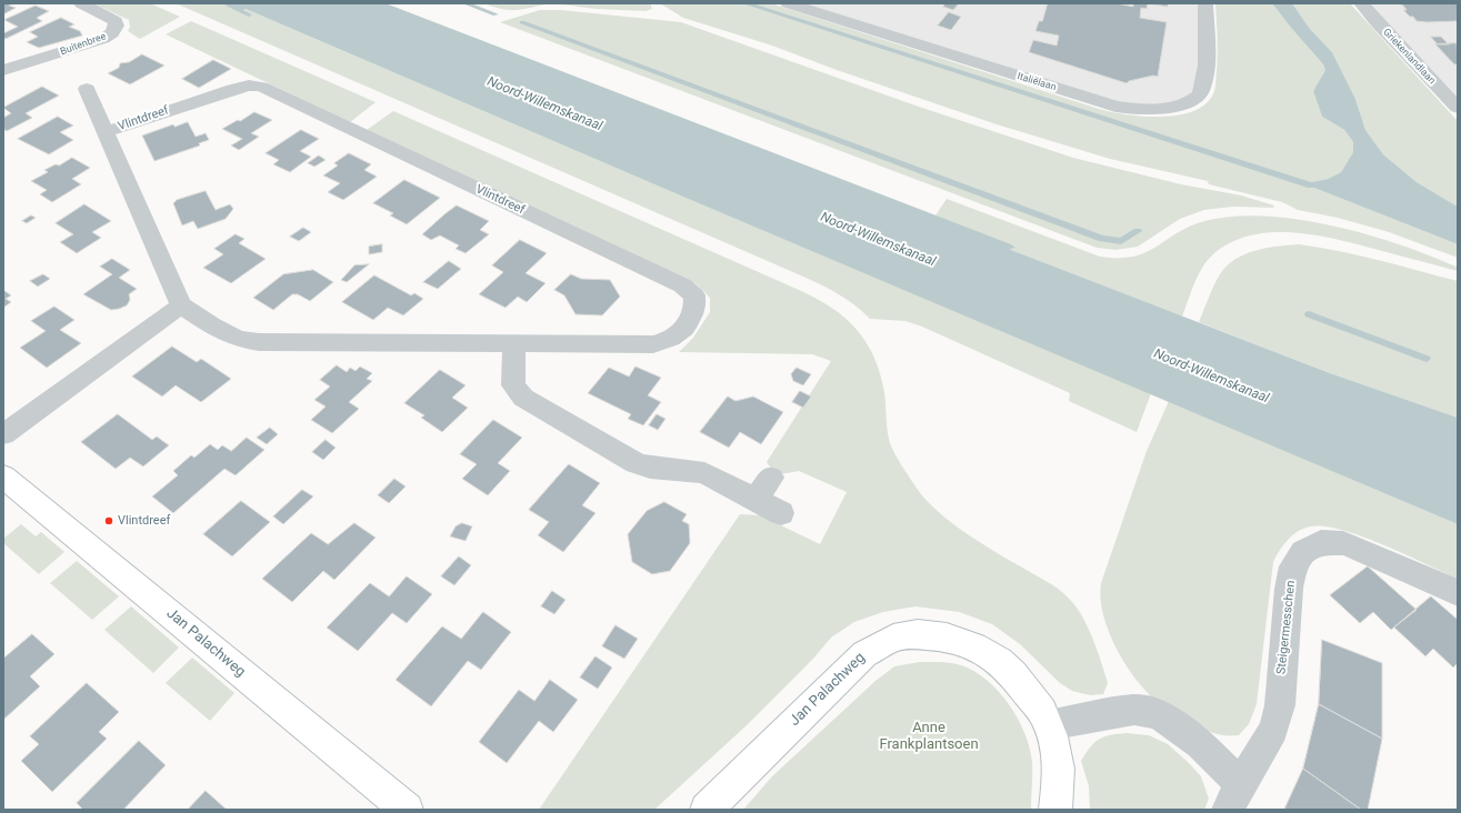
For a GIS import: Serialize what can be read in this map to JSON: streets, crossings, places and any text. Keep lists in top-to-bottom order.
{
  "streets": {
    "street": [
      "Buitenbree",
      "Griekenlandlaan",
      "Italiëlaan",
      "Vlintdreef",
      "Steigermesschen",
      "Jan Palachweg"
    ]
  },
  "crossings": [
    ["Steigermesschen", "Jan Palachweg"]
  ],
  "water": ["Noord-Willemskanaal"],
  "parks": ["Anne Frankplantsoen"],
  "places": ["Vlintdreef"]
}
